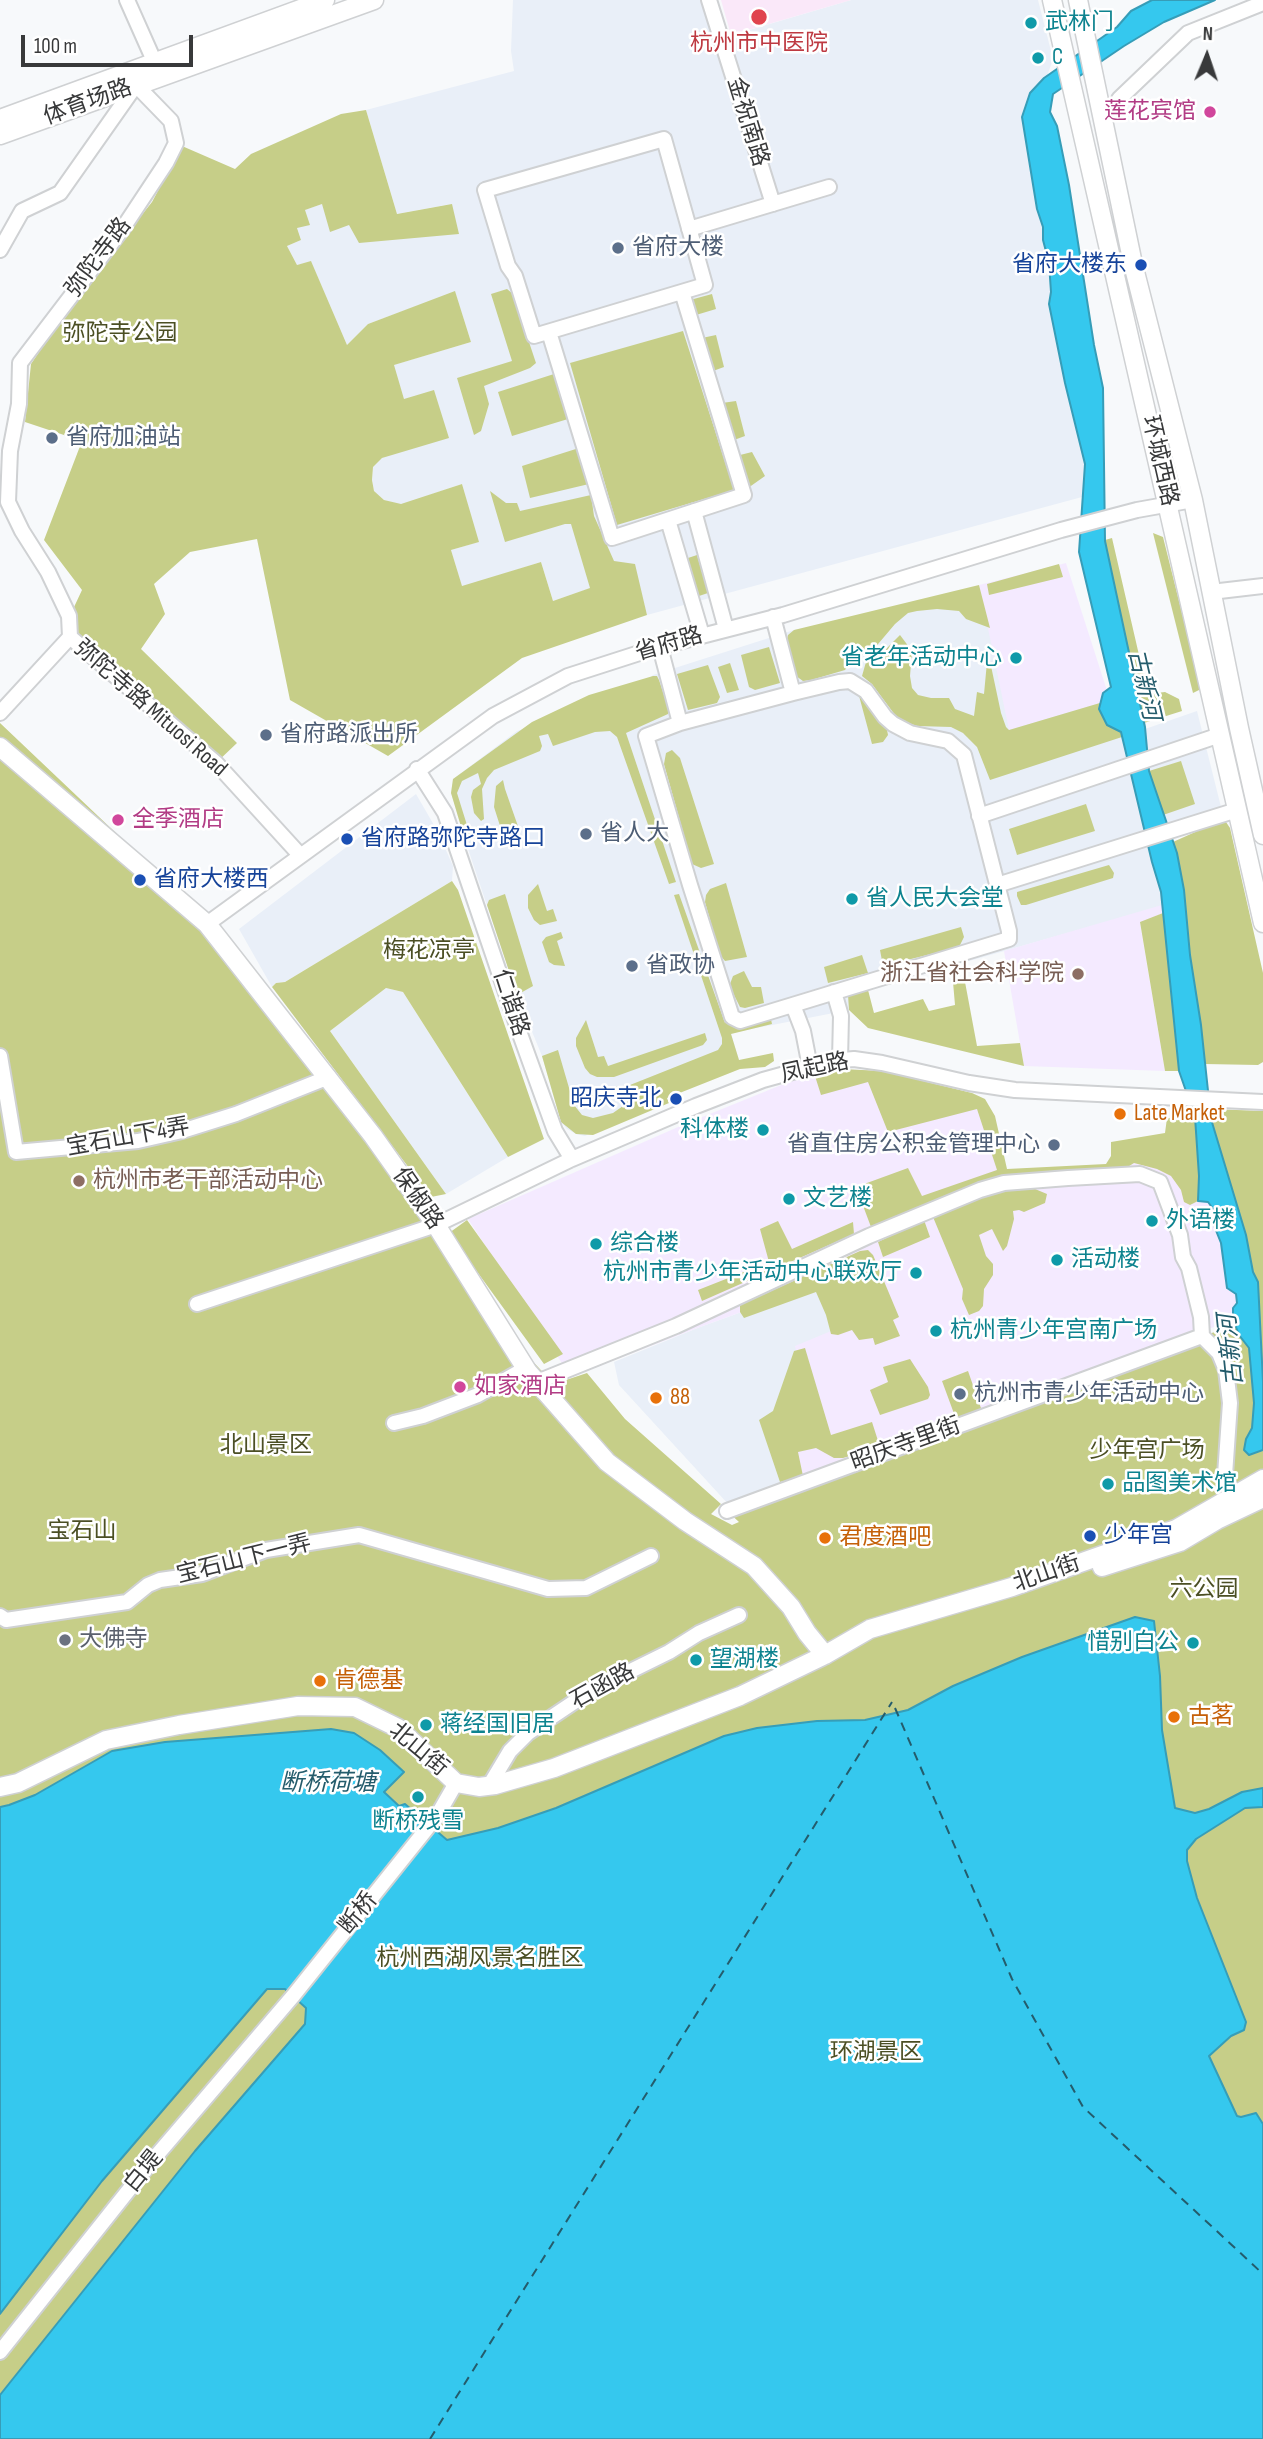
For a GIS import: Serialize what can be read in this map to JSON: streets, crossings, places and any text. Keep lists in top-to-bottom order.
{
  "streets": {
    "main road": [
      "体育场路",
      "环城西路",
      "保俶路",
      "北山街"
    ],
    "street": [
      "金祝南路",
      "弥陀寺路",
      "省府路",
      "弥陀寺路 Mituosi Road",
      "仁谐路",
      "凤起路",
      "宝石山下4弄",
      "昭庆寺里街",
      "宝石山下一弄",
      "石函路",
      "断桥",
      "白堤"
    ]
  },
  "crossings": [
    ["体育场路", "弥陀寺路"],
    ["弥陀寺路", "弥陀寺路 Mituosi Road"],
    ["环城西路", "省府路"],
    ["省府路", "弥陀寺路 Mituosi Road"],
    ["省府路", "仁谐路"],
    ["省府路", "保俶路"],
    ["仁谐路", "凤起路"],
    ["凤起路", "保俶路"],
    ["宝石山下4弄", "保俶路"],
    ["保俶路", "北山街"],
    ["北山街", "石函路"],
    ["北山街", "断桥"],
    ["断桥", "白堤"]
  ],
  "water": ["古新河", "断桥荷塘"],
  "parks": [
    "弥陀寺公园",
    "梅花凉亭",
    "北山景区",
    "少年宫广场",
    "宝石山",
    "六公园",
    "杭州西湖风景名胜区",
    "环湖景区"
  ],
  "places": [
    "杭州市中医院",
    "武林门",
    "C",
    "莲花宾馆",
    "省府大楼",
    "省府大楼东",
    "省府加油站",
    "省老年活动中心",
    "省府路派出所",
    "全季酒店",
    "省人大",
    "省府路弥陀寺路口",
    "省府大楼西",
    "省人民大会堂",
    "省政协",
    "浙江省社会科学院",
    "昭庆寺北",
    "Late Market",
    "科体楼",
    "省直住房公积金管理中心",
    "杭州市老干部活动中心",
    "文艺楼",
    "外语楼",
    "综合楼",
    "活动楼",
    "杭州市青少年活动中心联欢厅",
    "杭州青少年宫南广场",
    "如家酒店",
    "杭州市青少年活动中心",
    "88",
    "品图美术馆",
    "少年宫",
    "君度酒吧",
    "大佛寺",
    "惜别白公",
    "望湖楼",
    "肯德基",
    "古茗",
    "蒋经国旧居",
    "断桥残雪"
  ],
  "scale_bar": "100 m",
  "north": "top"
}
